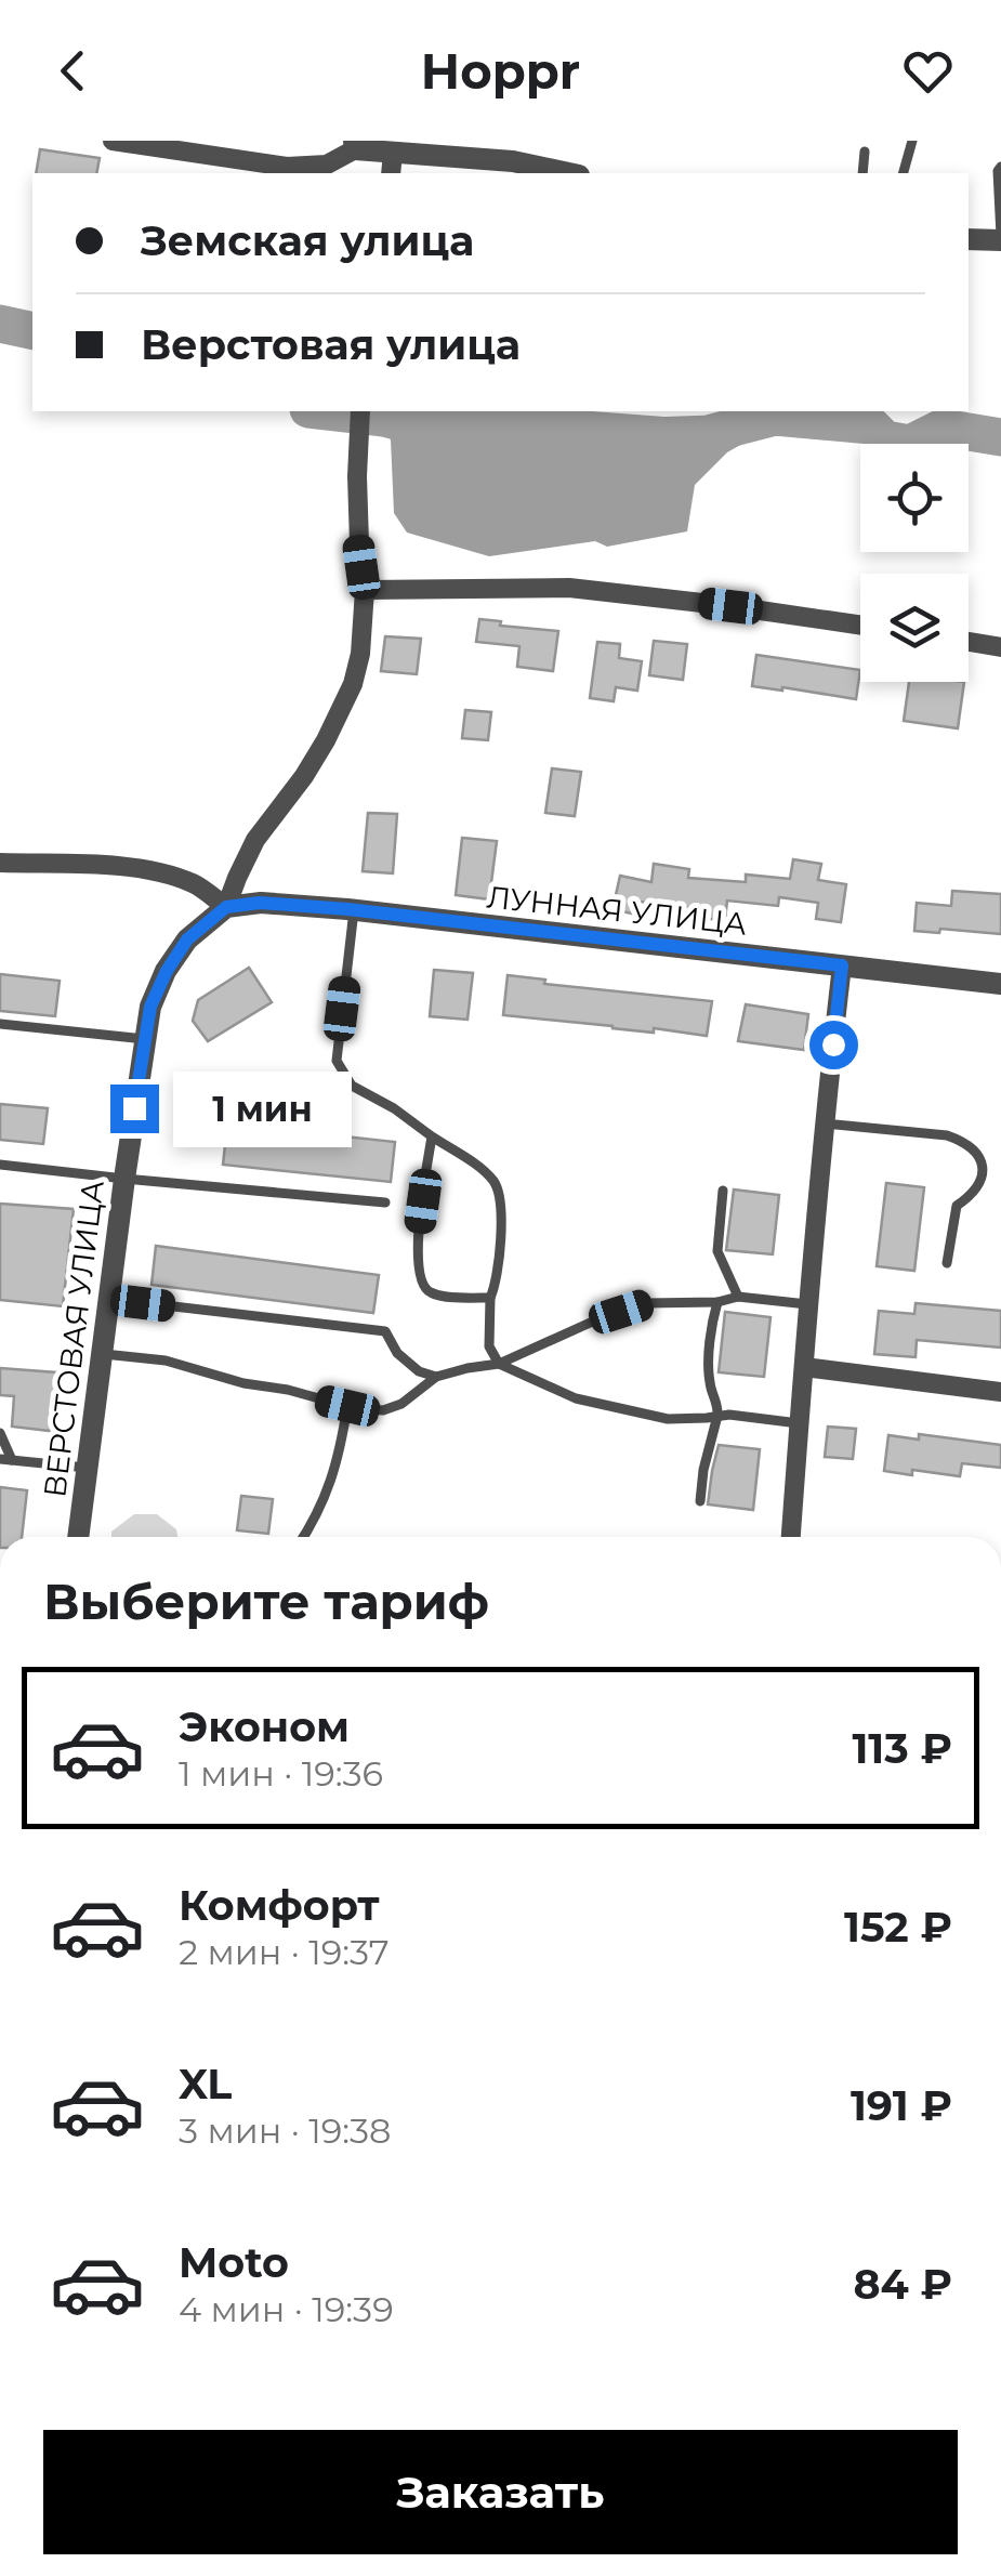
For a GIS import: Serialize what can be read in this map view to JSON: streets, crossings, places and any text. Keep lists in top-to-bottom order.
{
  "streets": {
    "street": ["ЛУННАЯ УЛИЦА", "ВЕРСТОВАЯ УЛИЦА"]
  },
  "crossings": [
    ["ЛУННАЯ УЛИЦА", "ВЕРСТОВАЯ УЛИЦА"]
  ],
  "page": {
    "header": "Hoppr",
    "banner": ["Земская улица", "Верстовая улица"],
    "bubble": "1 мин",
    "heading": "Выберите тариф",
    "list": [
      {
        "name": "Эконом",
        "note": "1 мин · 19:36",
        "value": "113 ₽"
      },
      {
        "name": "Комфорт",
        "note": "2 мин · 19:37",
        "value": "152 ₽"
      },
      {
        "name": "XL",
        "note": "3 мин · 19:38",
        "value": "191 ₽"
      },
      {
        "name": "Moto",
        "note": "4 мин · 19:39",
        "value": "84 ₽"
      }
    ],
    "buttons": "Заказать"
  }
}
